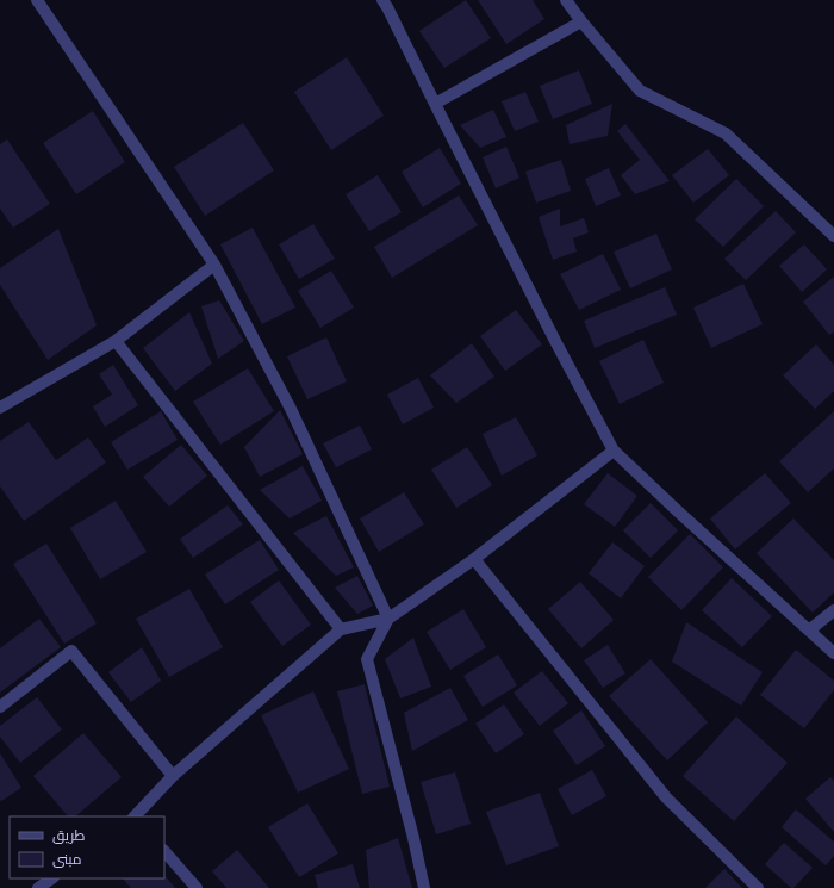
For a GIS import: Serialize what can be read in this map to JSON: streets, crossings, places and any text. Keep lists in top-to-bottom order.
{
  "legend": ["طريق", "مبنى"]
}
